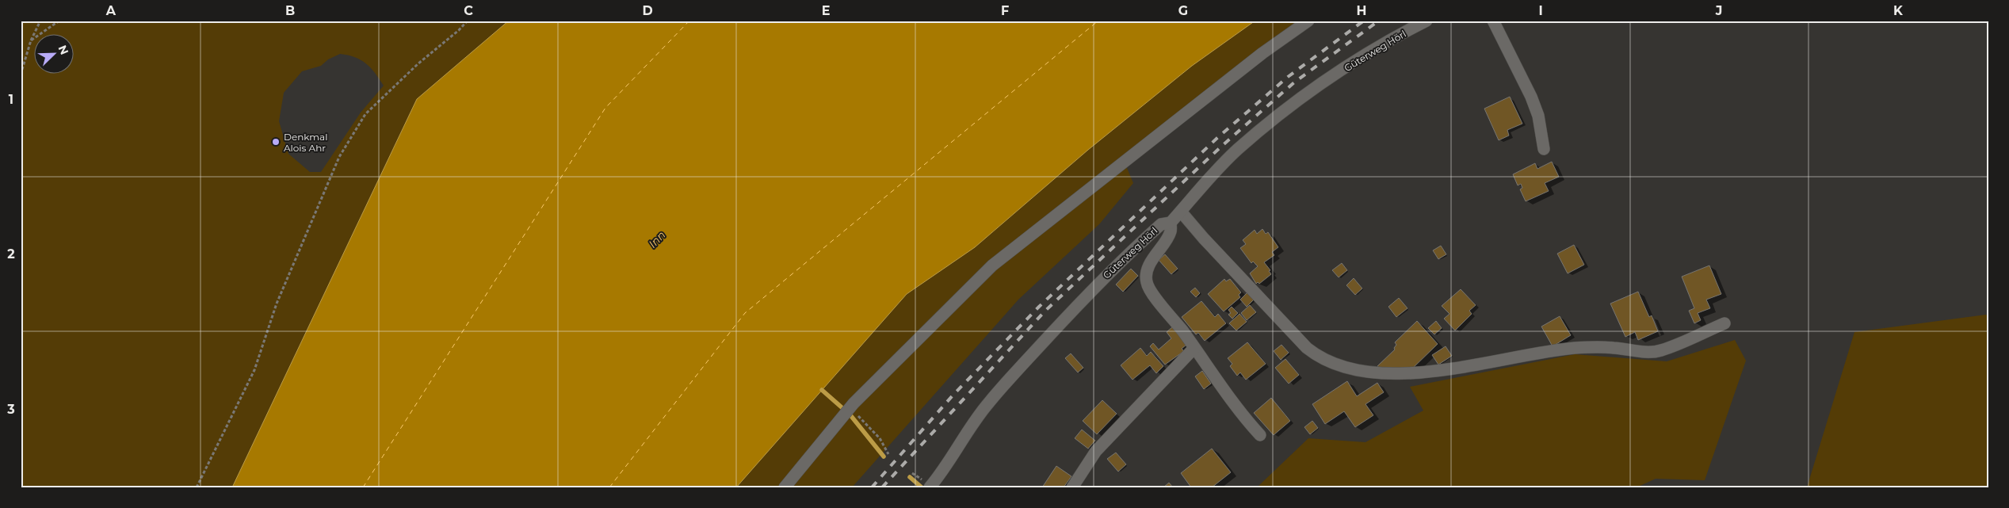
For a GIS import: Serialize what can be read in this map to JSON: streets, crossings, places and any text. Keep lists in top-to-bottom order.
{
  "streets": {
    "street": ["Güterweg Hörl"]
  },
  "water": ["Inn"],
  "places": ["Denkmal Alois Ahr"],
  "north": "top right",
  "grid": {
    "columns": [
      "A",
      "B",
      "C",
      "D",
      "E",
      "F",
      "G",
      "H",
      "I",
      "J",
      "K"
    ],
    "rows": ["1", "2", "3"]
  }
}
